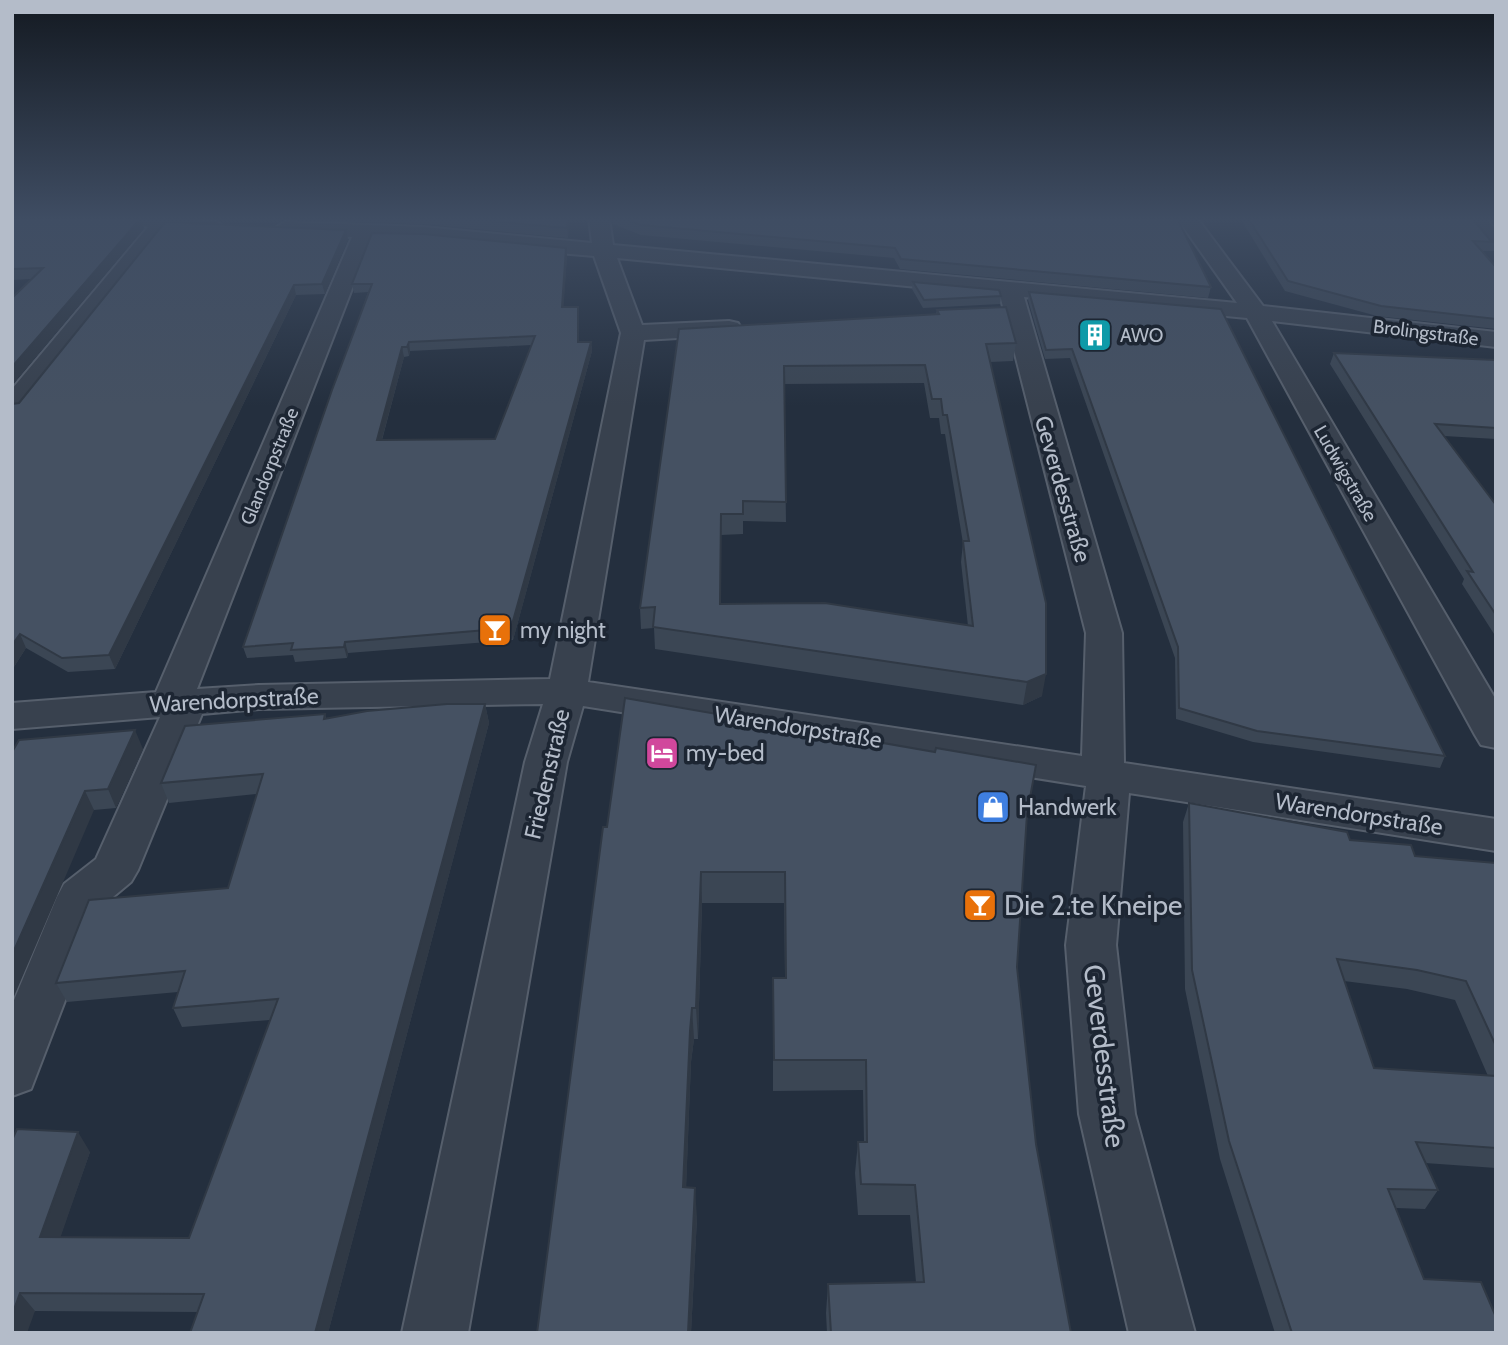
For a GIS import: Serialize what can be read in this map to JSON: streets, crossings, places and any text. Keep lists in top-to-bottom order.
{
  "streets": {
    "street": [
      "Brolingstraße",
      "Glandorpstraße",
      "Ludwigstraße",
      "Geverdesstraße",
      "Warendorpstraße",
      "Friedenstraße"
    ]
  },
  "crossings": [
    ["Brolingstraße", "Ludwigstraße"],
    ["Brolingstraße", "Geverdesstraße"],
    ["Glandorpstraße", "Warendorpstraße"],
    ["Geverdesstraße", "Warendorpstraße"],
    ["Warendorpstraße", "Friedenstraße"]
  ],
  "places": {
    "building": ["AWO"],
    "bar": ["my night", "Die 2.te Kneipe"],
    "hotel": ["my-bed"],
    "shop": ["Handwerk"]
  }
}
